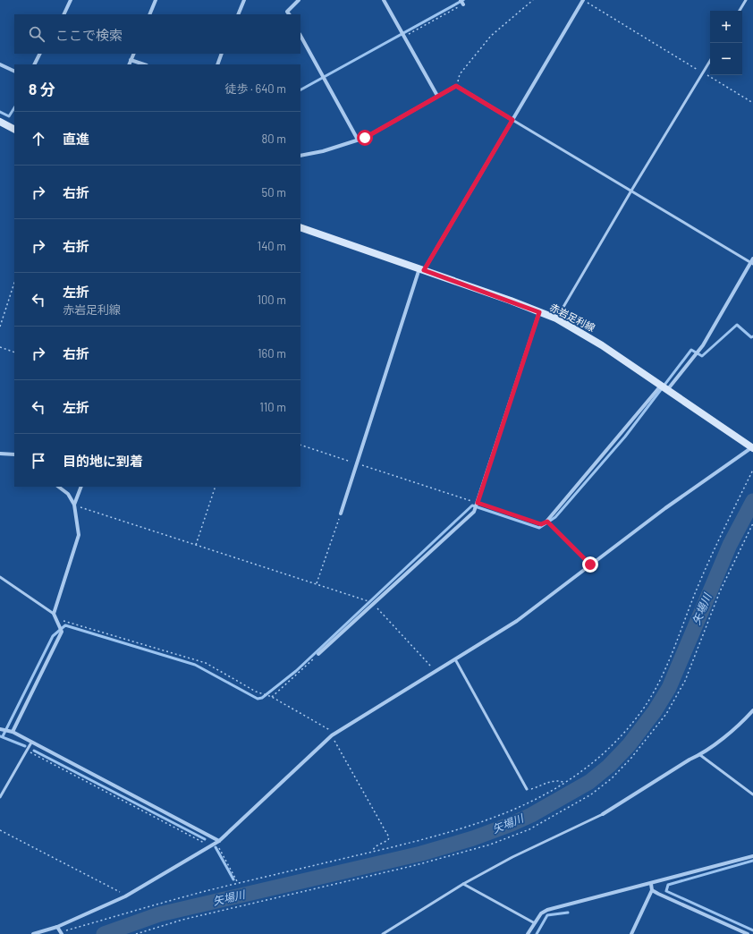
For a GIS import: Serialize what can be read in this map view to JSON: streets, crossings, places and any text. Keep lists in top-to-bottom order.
{
  "streets": {
    "main road": ["赤岩足利線"]
  },
  "water": ["矢場川"],
  "page": {
    "map_buttons": ["+", "−"],
    "search": "ここで検索",
    "heading": ["8 分", "徒歩 · 640 m"],
    "list": [
      ["直進", "80 m"],
      ["右折", "50 m"],
      ["右折", "140 m"],
      ["左折", "赤岩足利線", "100 m"],
      ["右折", "160 m"],
      ["左折", "110 m"],
      "目的地に到着"
    ]
  }
}
